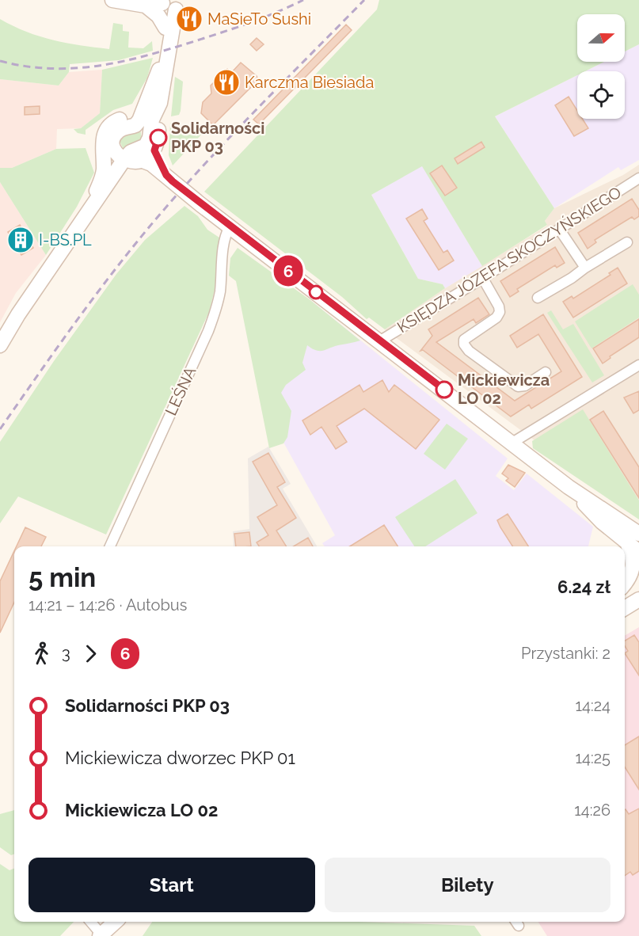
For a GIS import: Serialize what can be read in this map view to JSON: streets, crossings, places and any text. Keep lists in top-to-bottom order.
{
  "streets": {
    "street": ["KSIĘDZA JÓZEFA SKOCZYŃSKIEGO", "LEŚNA"]
  },
  "places": {
    "restaurant": ["MaSieTo Sushi", "Karczma Biesiada"],
    "other": ["Solidarności PKP 03", "Mickiewicza LO 02"],
    "building": ["I-BS.PL"]
  },
  "lines": ["bus line 6"],
  "north": "right",
  "page": {
    "on_map": "6",
    "heading": ["5 min", "14:21 – 14:26 · Autobus", "6.24 zł"],
    "legs": ["3", "6", "Przystanki: 2"],
    "list": [
      {
        "name": "Solidarności PKP 03",
        "value": "14:24"
      },
      {
        "name": "Mickiewicza dworzec PKP 01",
        "value": "14:25"
      },
      {
        "name": "Mickiewicza LO 02",
        "value": "14:26"
      }
    ],
    "buttons": ["Start", "Bilety"]
  }
}
